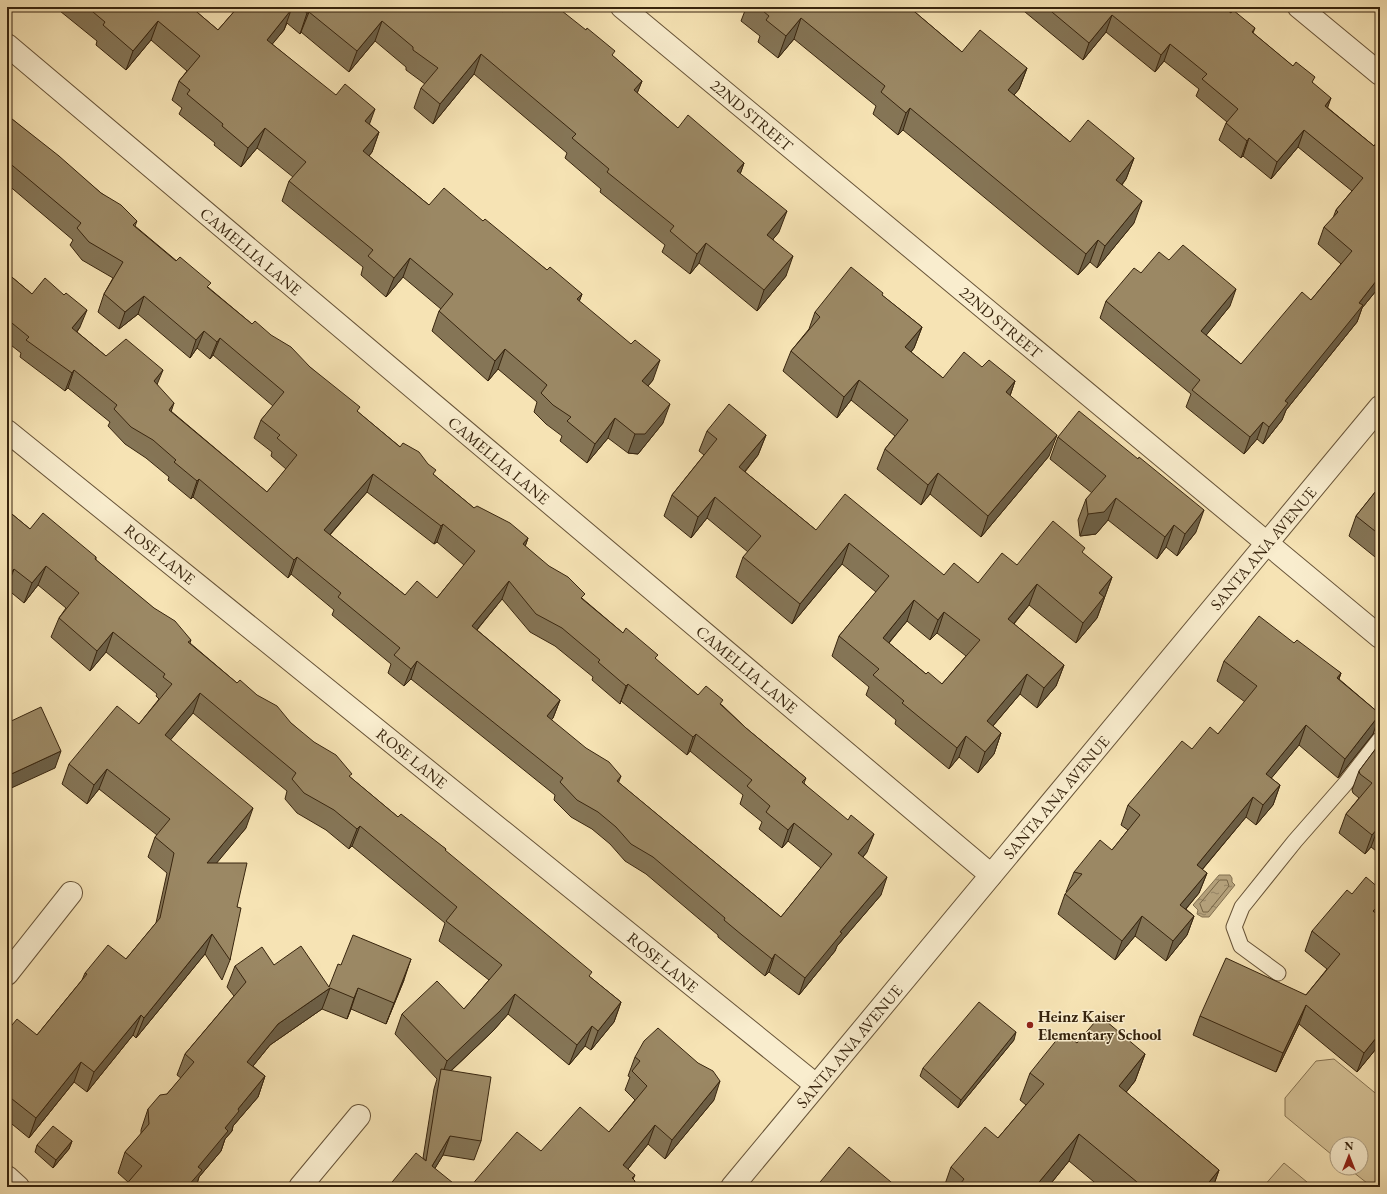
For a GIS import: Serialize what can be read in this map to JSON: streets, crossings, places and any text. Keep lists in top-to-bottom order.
{
  "streets": {
    "street": [
      "22ND STREET",
      "CAMELLIA LANE",
      "SANTA ANA AVENUE",
      "ROSE LANE"
    ]
  },
  "crossings": [
    ["22ND STREET", "SANTA ANA AVENUE"],
    ["CAMELLIA LANE", "SANTA ANA AVENUE"],
    ["SANTA ANA AVENUE", "ROSE LANE"]
  ],
  "places": ["Heinz Kaiser Elementary School"],
  "north": "top"
}
